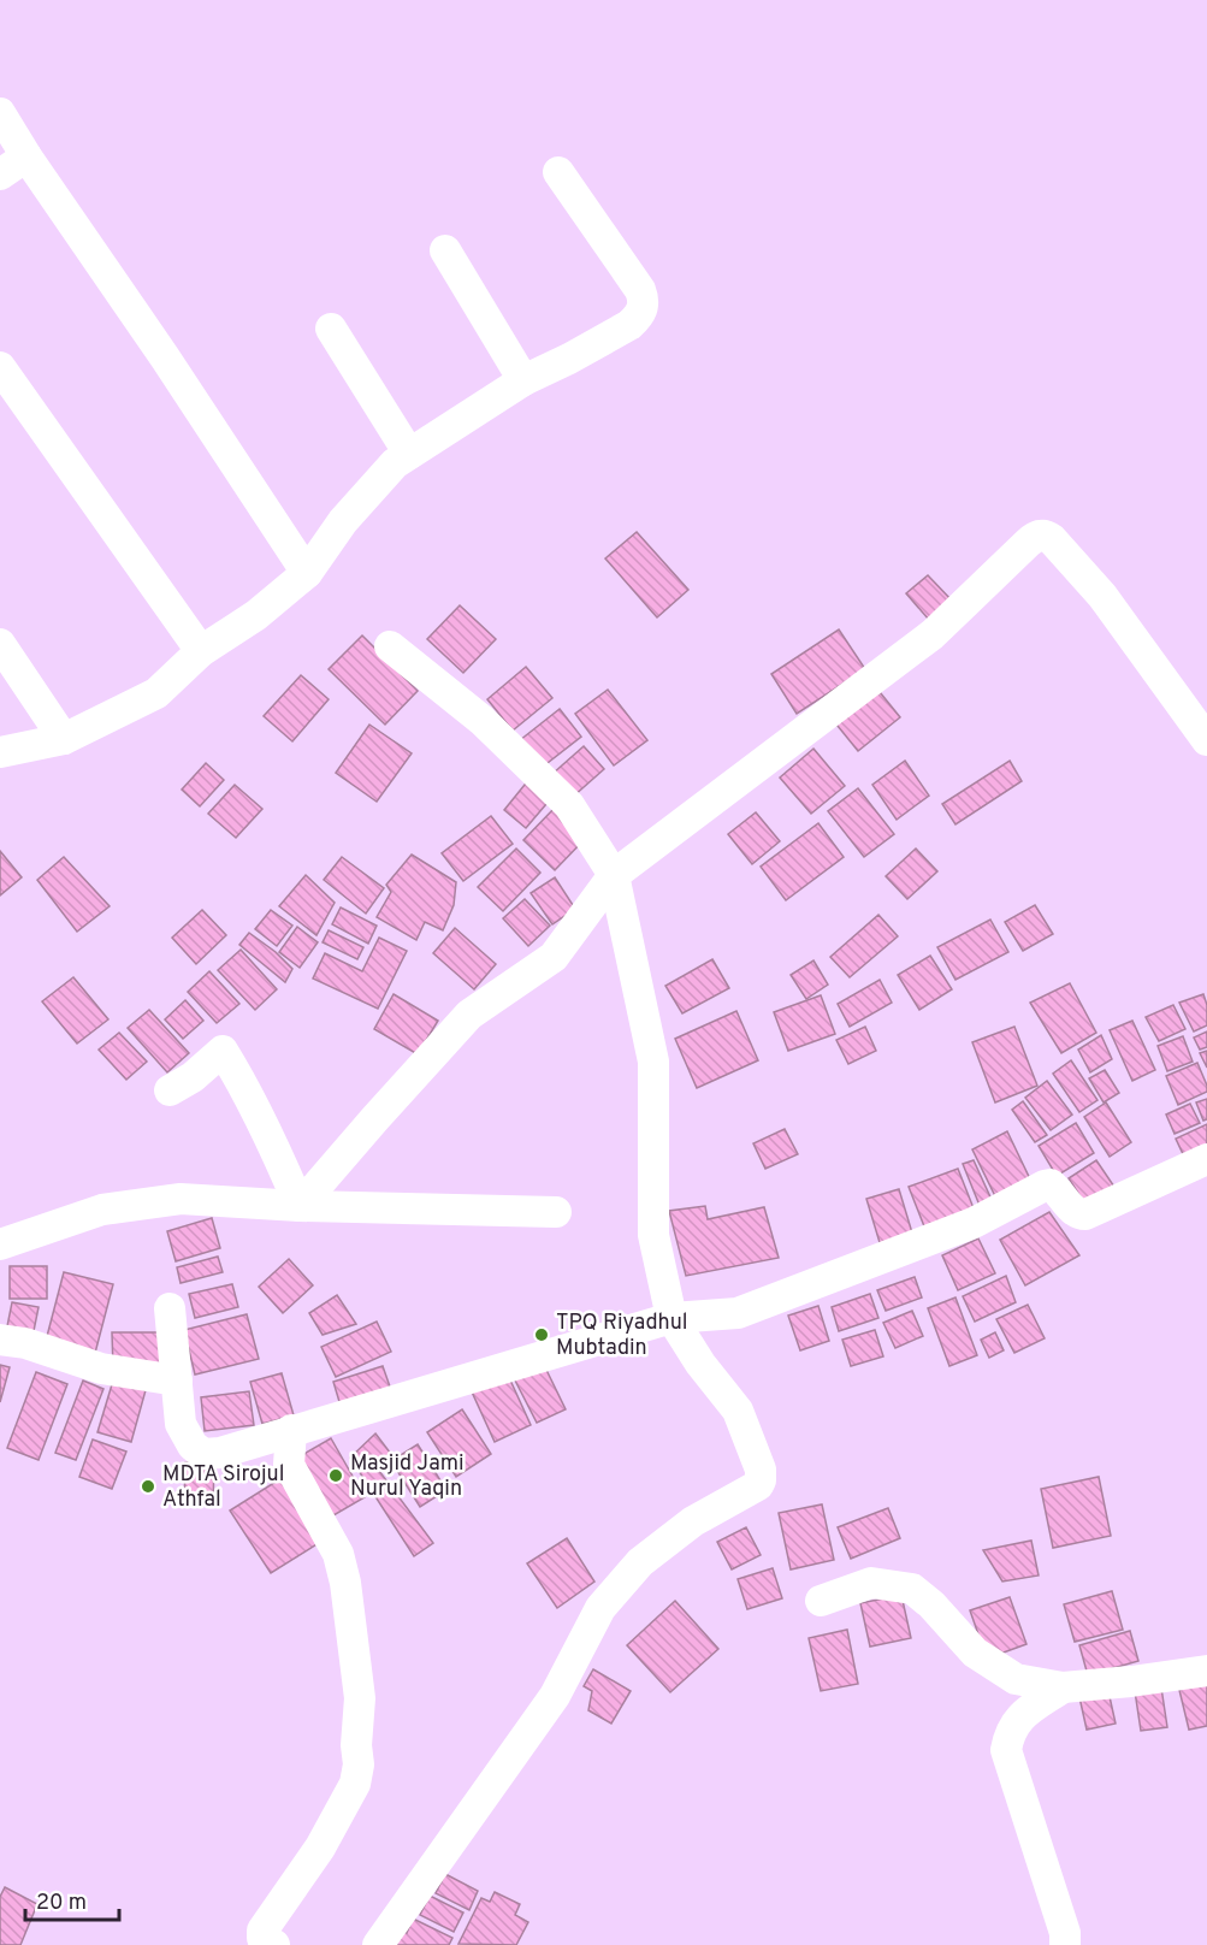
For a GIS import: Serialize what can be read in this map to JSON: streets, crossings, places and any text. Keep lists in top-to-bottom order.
{
  "places": ["TPQ Riyadhul Mubtadin", "Masjid Jami Nurul Yaqin", "MDTA Sirojul Athfal"],
  "scale_bar": "20 m"
}
